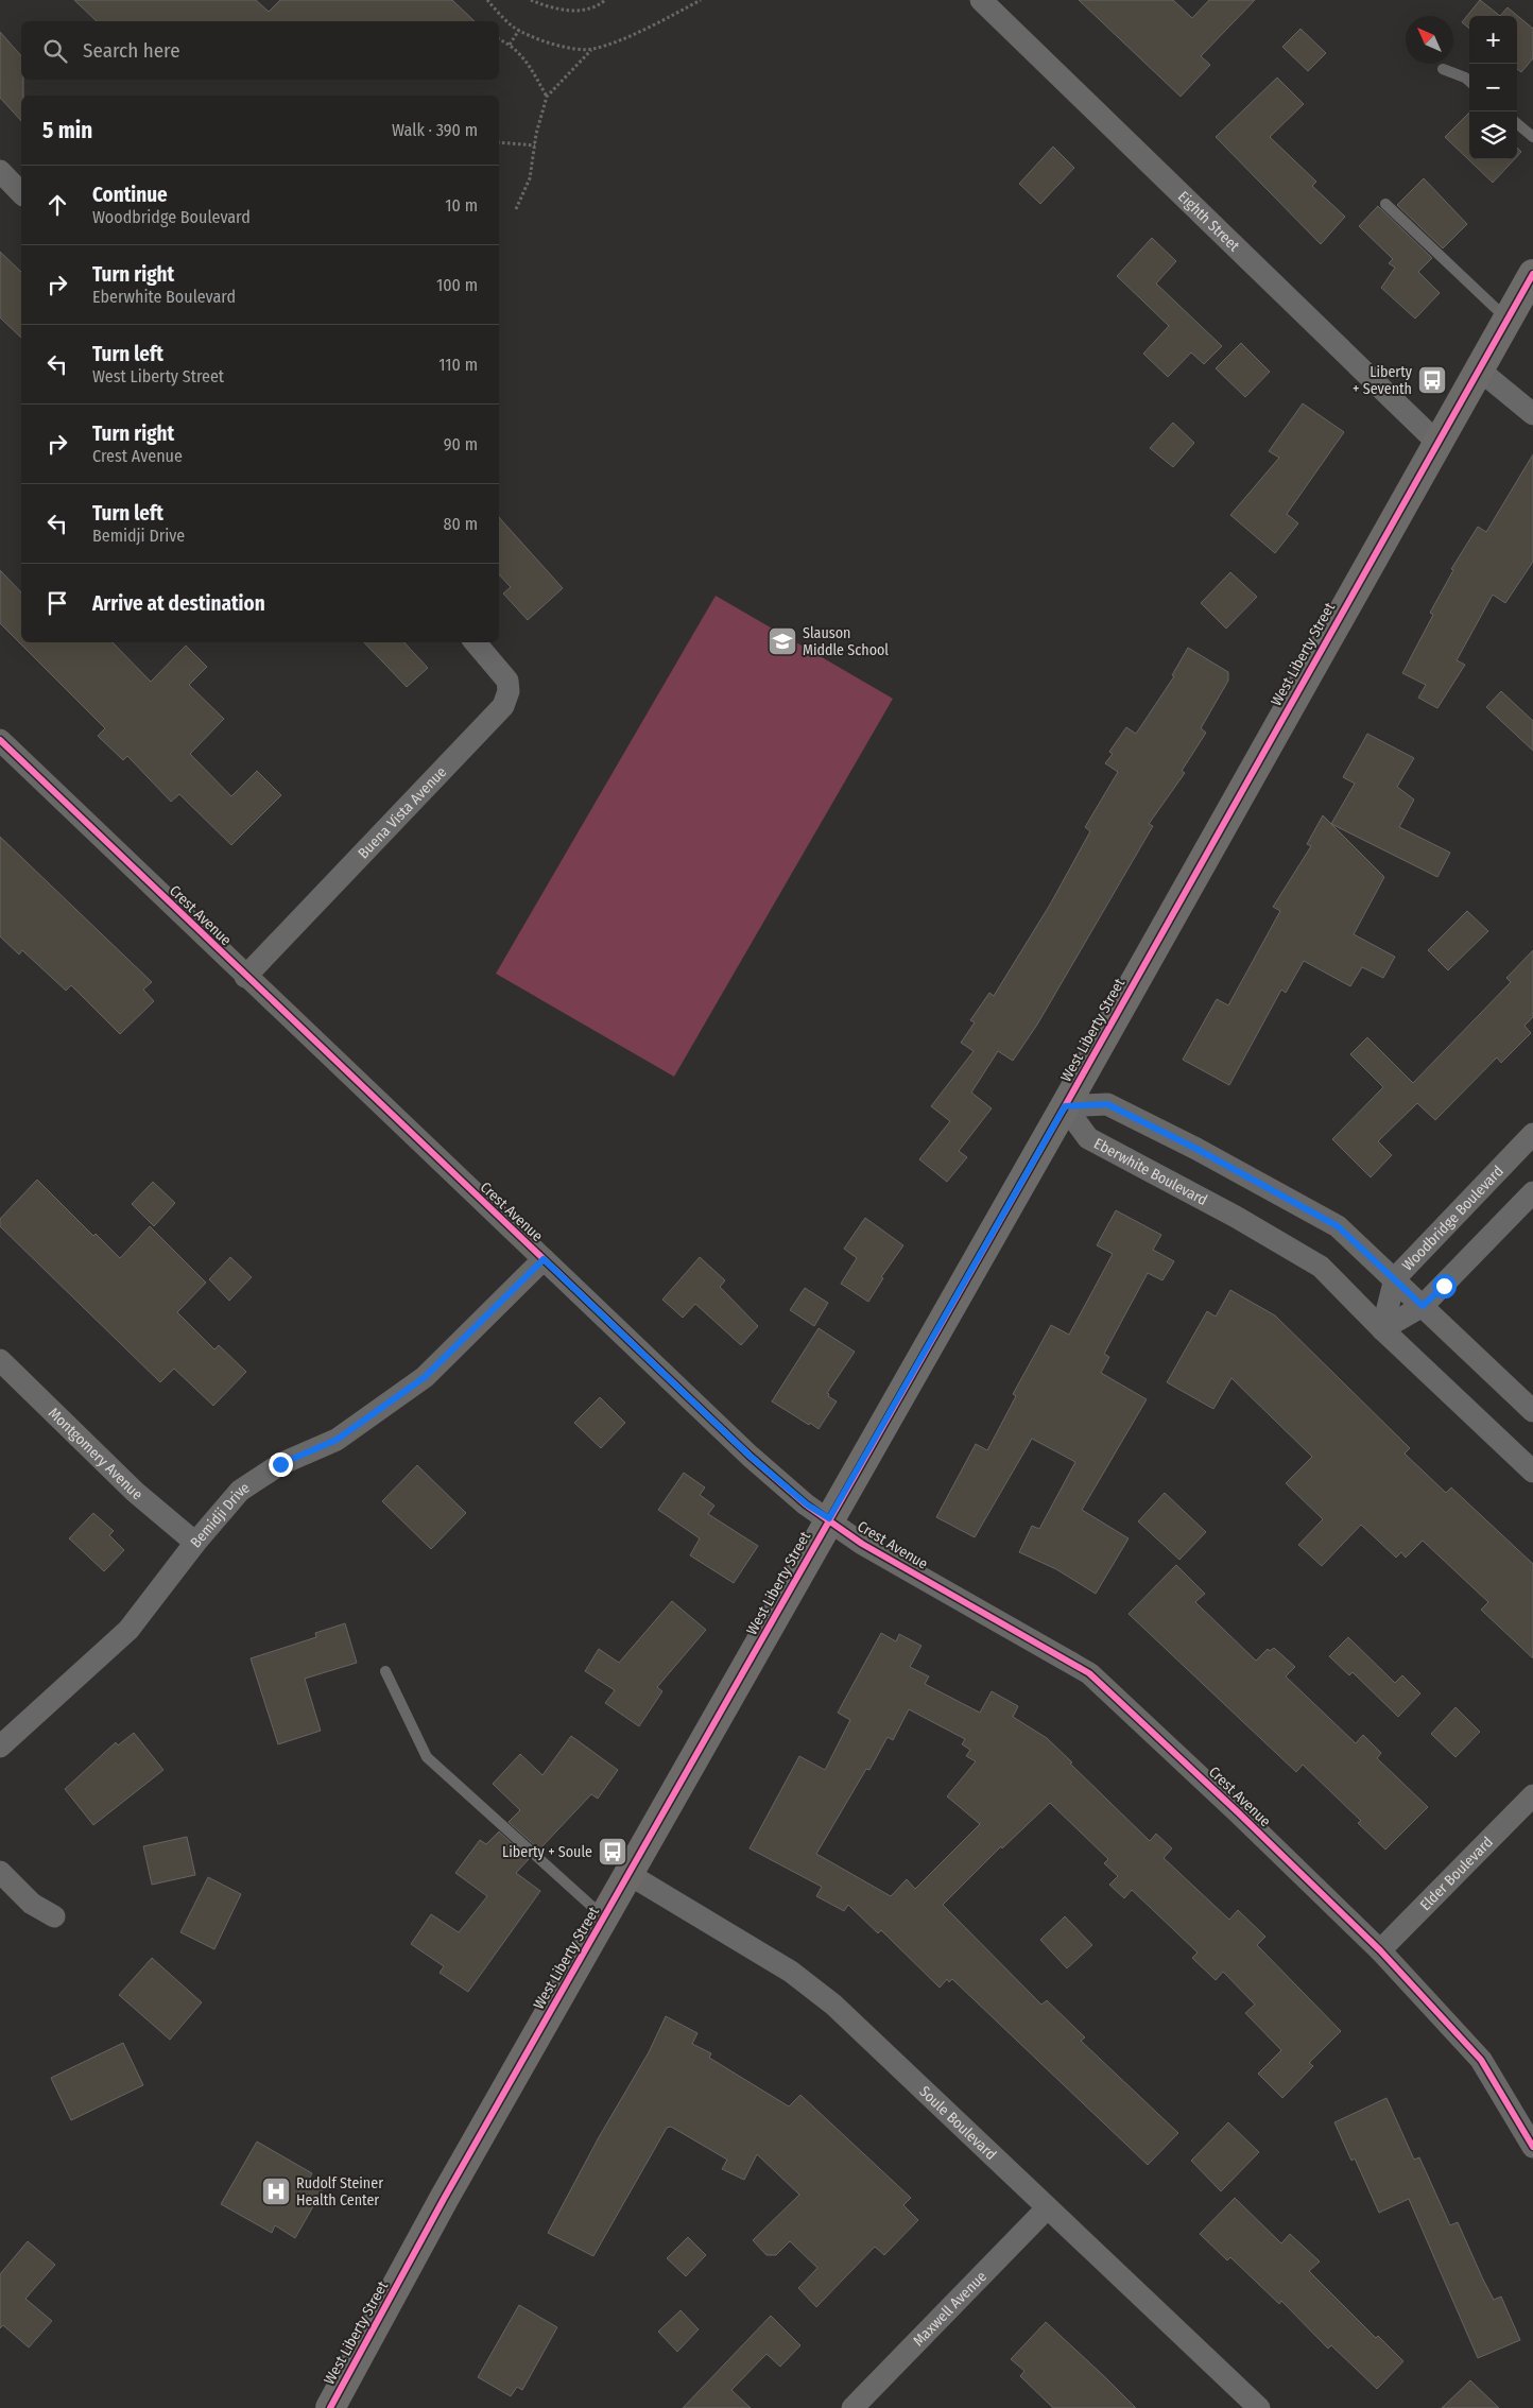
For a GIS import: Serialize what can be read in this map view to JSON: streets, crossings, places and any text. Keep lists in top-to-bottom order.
{
  "streets": {
    "main road": ["West Liberty Street"],
    "street": [
      "Eighth Street",
      "Buena Vista Avenue",
      "Crest Avenue",
      "Eberwhite Boulevard",
      "Woodbridge Boulevard",
      "Montgomery Avenue",
      "Bemidji Drive",
      "Elder Boulevard",
      "Soule Boulevard",
      "Maxwell Avenue"
    ]
  },
  "crossings": [
    ["Eighth Street", "West Liberty Street"],
    ["West Liberty Street", "Crest Avenue"],
    ["West Liberty Street", "Eberwhite Boulevard"],
    ["West Liberty Street", "Soule Boulevard"],
    ["Buena Vista Avenue", "Crest Avenue"],
    ["Crest Avenue", "Bemidji Drive"],
    ["Crest Avenue", "Elder Boulevard"],
    ["Eberwhite Boulevard", "Woodbridge Boulevard"],
    ["Montgomery Avenue", "Bemidji Drive"],
    ["Soule Boulevard", "Maxwell Avenue"]
  ],
  "places": {
    "bus stop": ["Liberty + Seventh", "Liberty + Soule"],
    "school or university": ["Slauson Middle School"],
    "hospital": ["Rudolf Steiner Health Center"]
  },
  "north": "top left",
  "page": {
    "map_buttons": ["+", "−"],
    "search": "Search here",
    "heading": ["5 min", "Walk · 390 m"],
    "list": [
      ["Continue", "Woodbridge Boulevard", "10 m"],
      ["Turn right", "Eberwhite Boulevard", "100 m"],
      ["Turn left", "West Liberty Street", "110 m"],
      ["Turn right", "Crest Avenue", "90 m"],
      ["Turn left", "Bemidji Drive", "80 m"],
      "Arrive at destination"
    ]
  }
}
